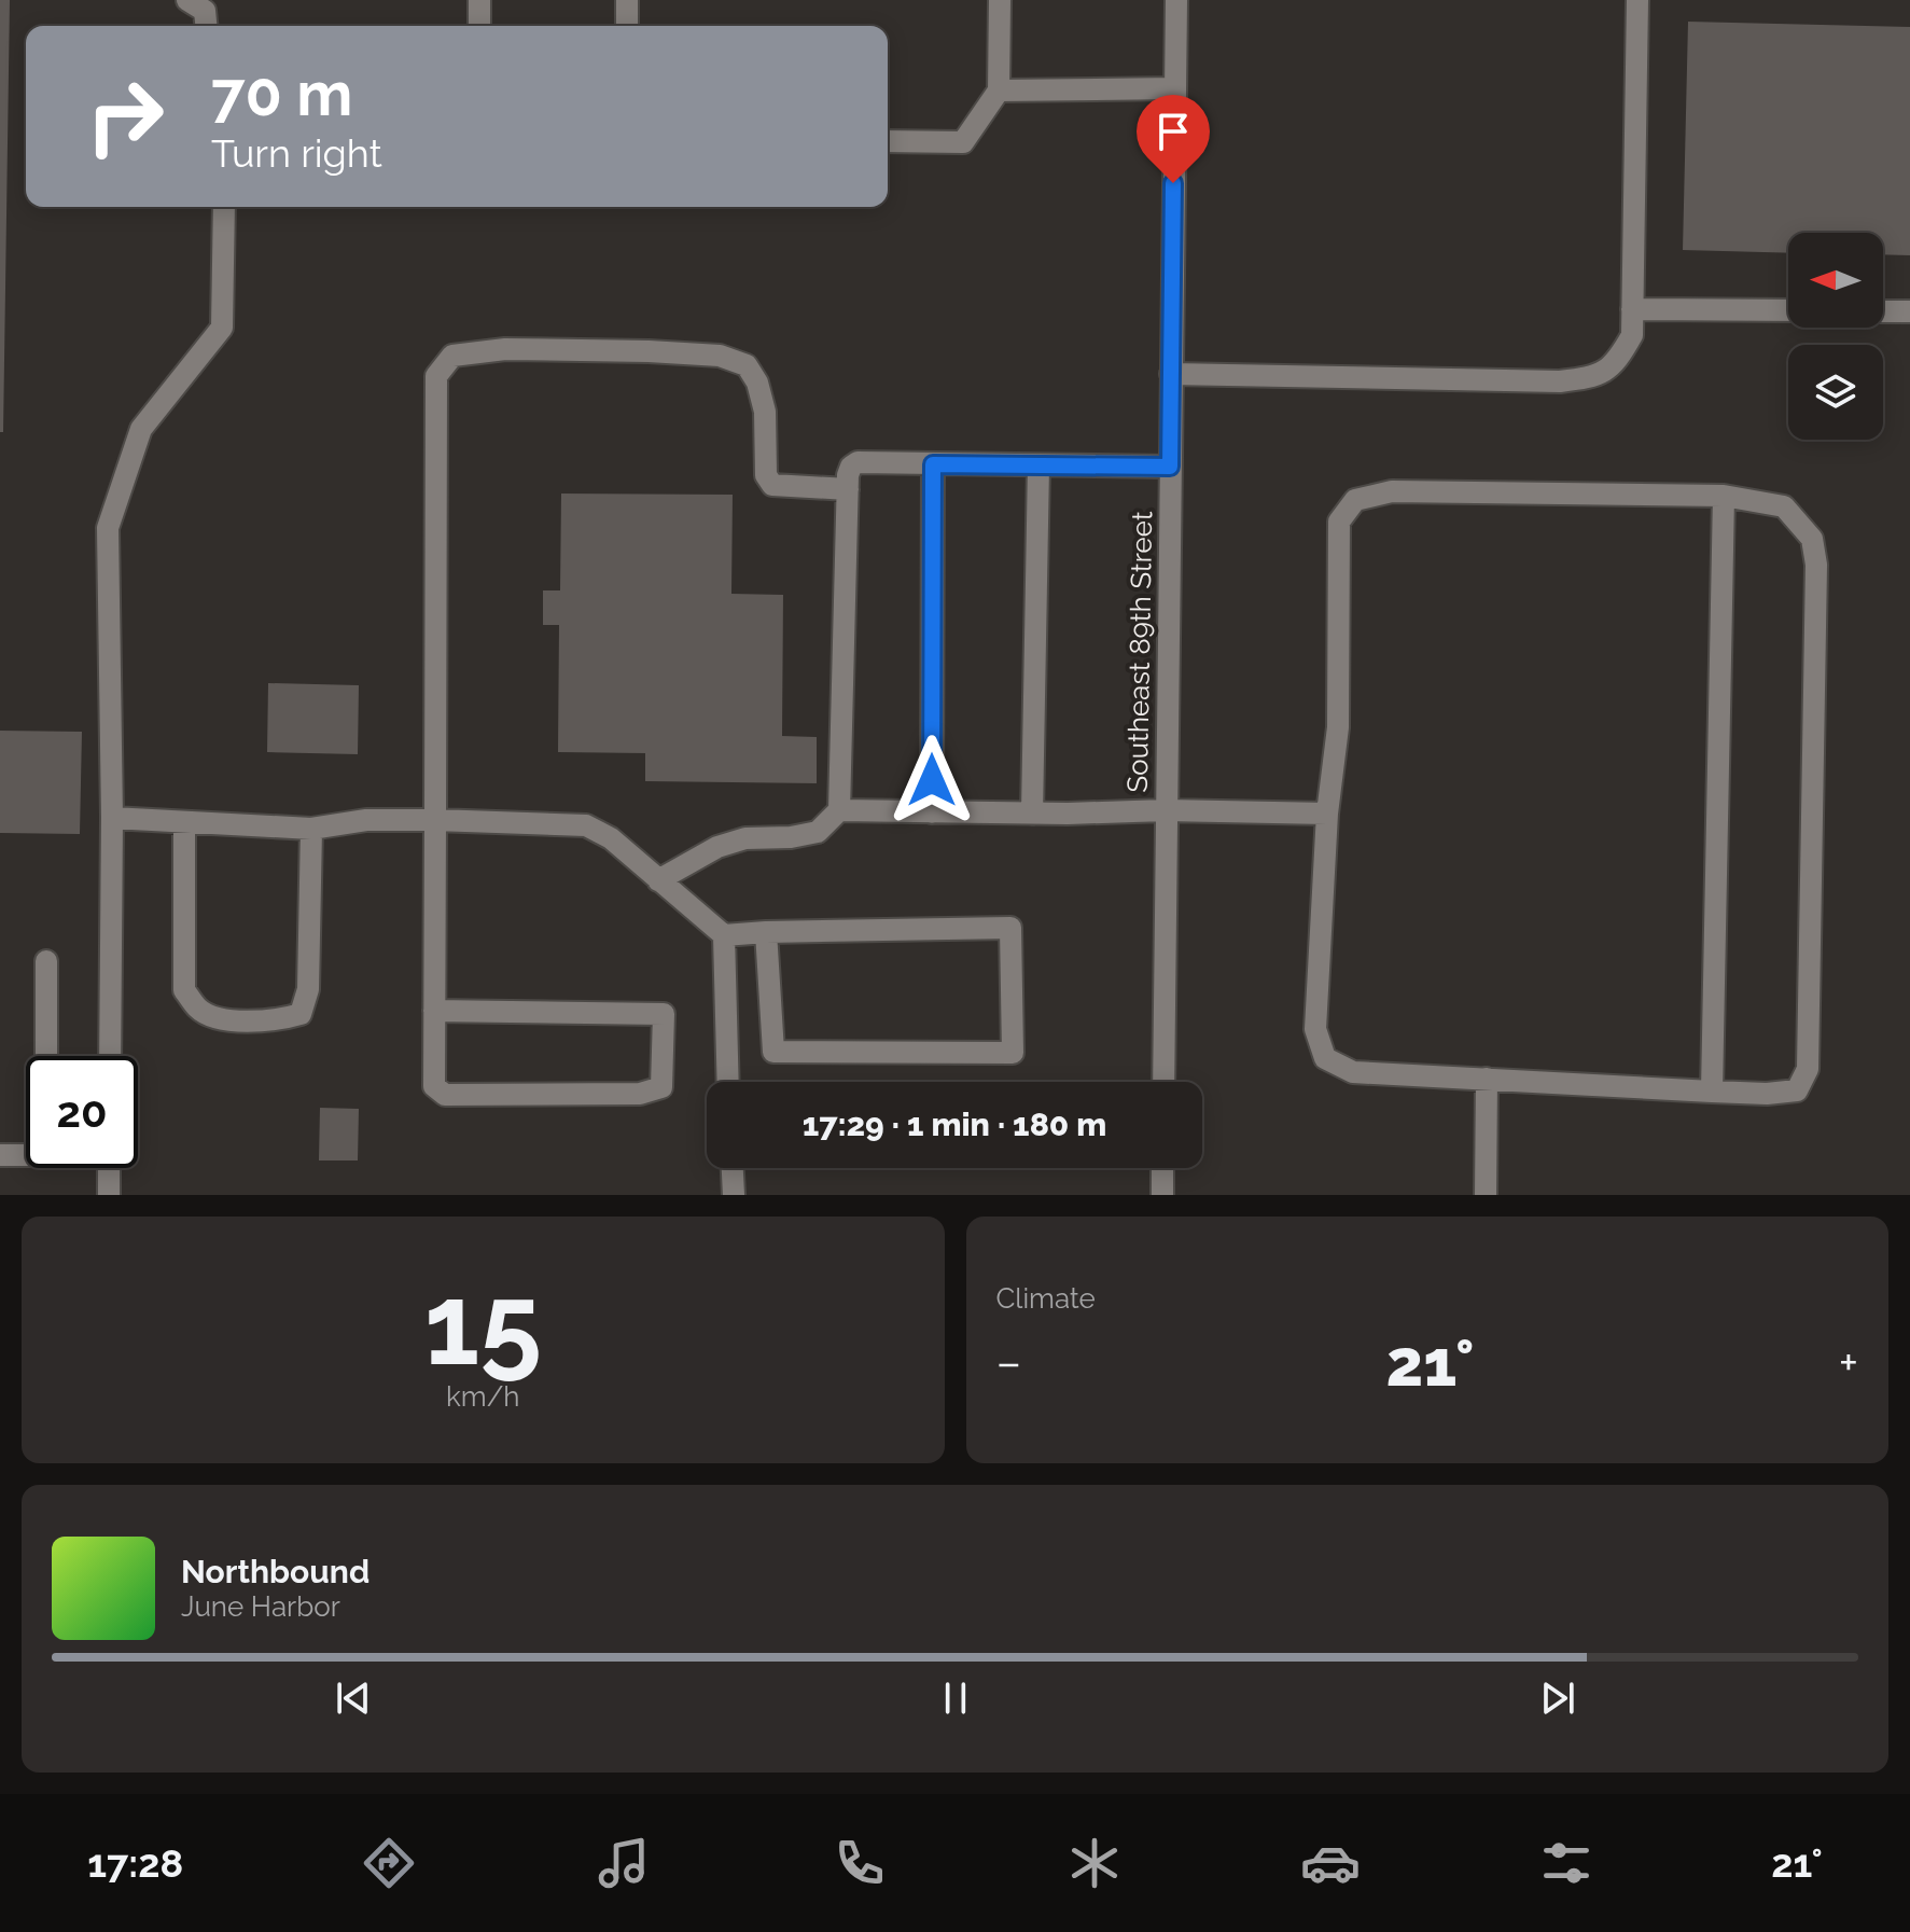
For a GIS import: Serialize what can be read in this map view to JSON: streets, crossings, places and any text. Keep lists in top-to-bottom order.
{
  "streets": {
    "street": ["Southeast 89th Street"]
  },
  "north": "left",
  "page": {
    "turn": ["70 m", "Turn right"],
    "limit": "20",
    "trip": "17:29 · 1 min · 180 m",
    "tile": [
      ["15", "km/h"],
      "Climate"
    ],
    "heat": ["−", "21°", "+"],
    "song": ["Northbound", "June Harbor"],
    "tabs": ["17:28", "21°"]
  }
}
